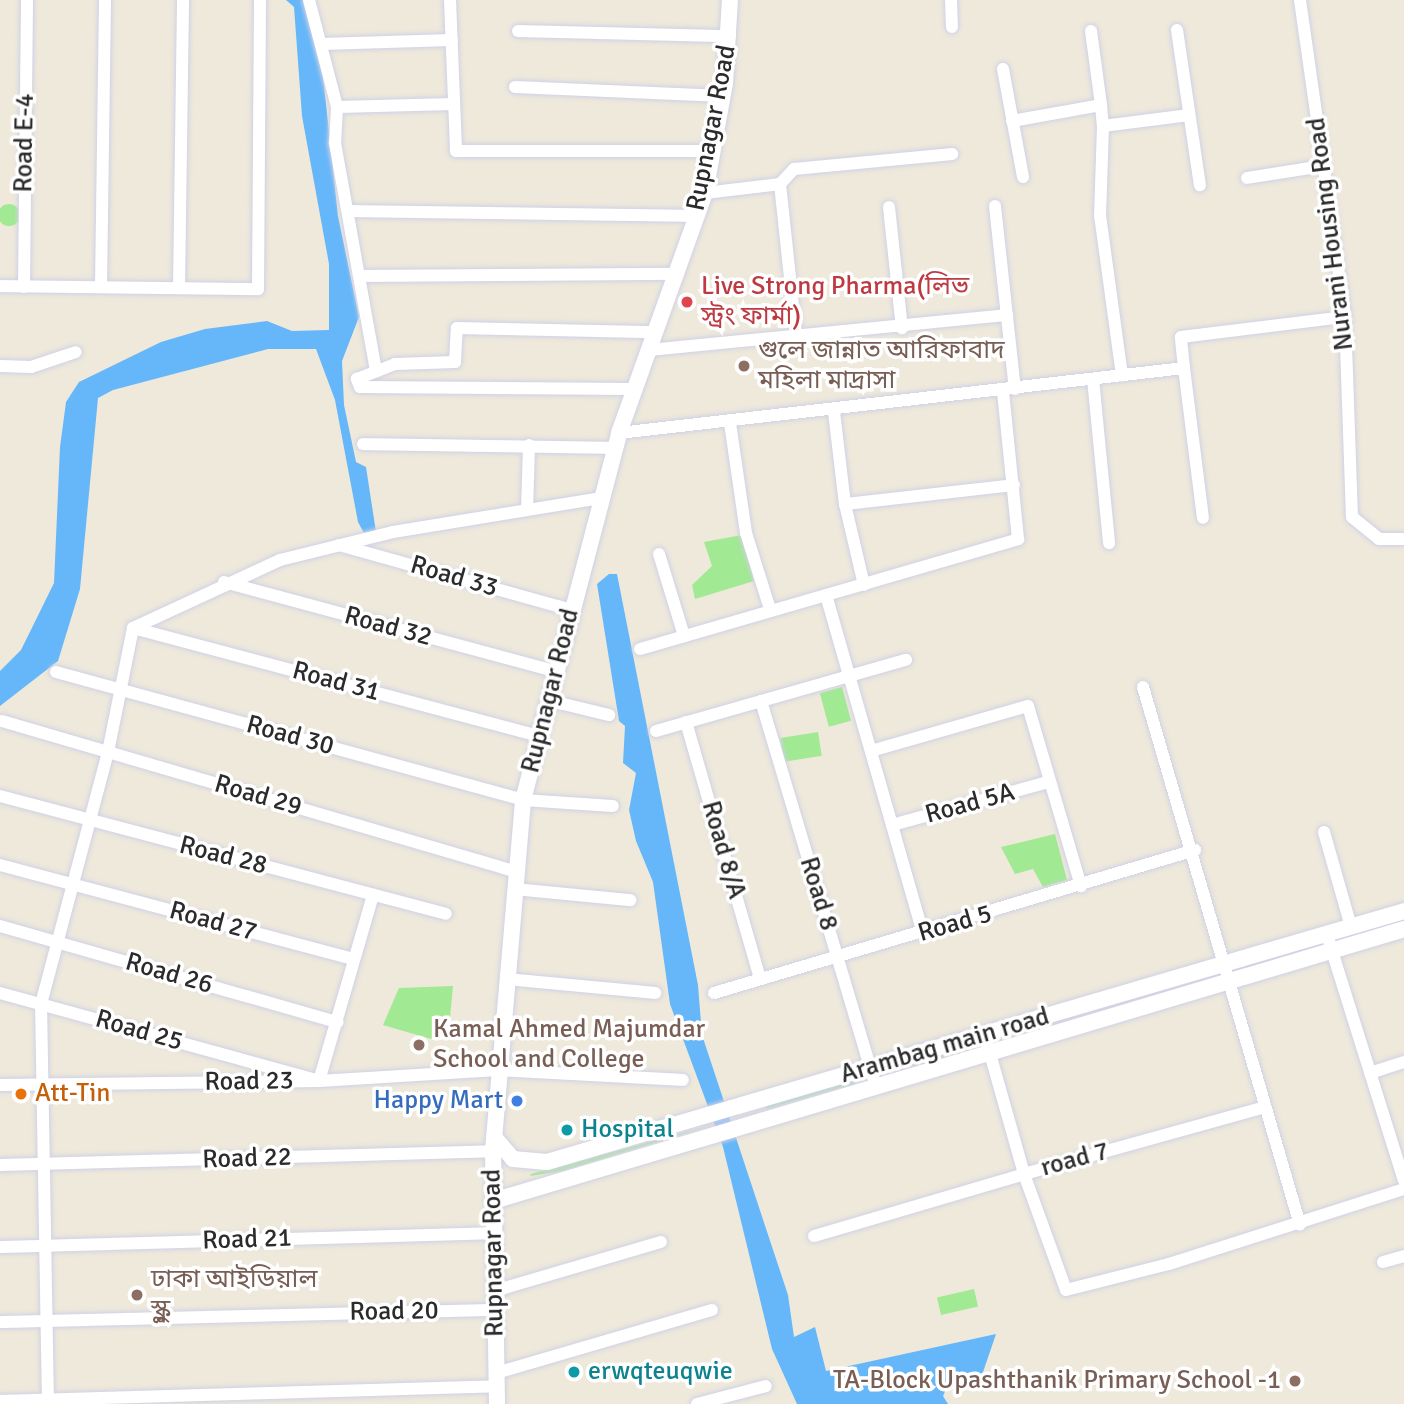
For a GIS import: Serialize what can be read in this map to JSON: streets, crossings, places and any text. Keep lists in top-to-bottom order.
{
  "streets": {
    "street": [
      "Rupnagar Road",
      "Road E-4",
      "Nurani Housing Road",
      "Road 33",
      "Road 32",
      "Road 31",
      "Road 30",
      "Road 29",
      "Road 5A",
      "Road 8/A",
      "Road 28",
      "Road 8",
      "Road 27",
      "Road 5",
      "Road 26",
      "Road 25",
      "Arambag main road",
      "Road 23",
      "Road 22",
      "road 7",
      "Road 21",
      "Road 20"
    ]
  },
  "crossings": [
    ["Rupnagar Road", "Road 33"],
    ["Rupnagar Road", "Road 32"],
    ["Rupnagar Road", "Road 31"],
    ["Rupnagar Road", "Road 30"],
    ["Rupnagar Road", "Road 29"],
    ["Rupnagar Road", "Arambag main road"],
    ["Rupnagar Road", "Road 23"],
    ["Rupnagar Road", "Road 22"],
    ["Rupnagar Road", "Road 21"],
    ["Rupnagar Road", "Road 20"],
    ["Road 8/A", "Road 5"],
    ["Road 8", "Road 5"],
    ["Road 8", "Arambag main road"],
    ["Road 25", "Road 23"],
    ["Arambag main road", "Road 22"],
    ["Arambag main road", "road 7"]
  ],
  "places": [
    "Live Strong Pharma(লিভ স্ট্রং ফার্মা)",
    "গুলে জান্নাত আরিফাবাদ মহিলা মাদ্রাসা",
    "Kamal Ahmed Majumdar School and College",
    "Att-Tin",
    "Happy Mart",
    "Hospital",
    "ঢাকা আইডিয়াল স্কুল",
    "erwqteuqwie",
    "TA-Block Upashthanik Primary School -1"
  ]
}
